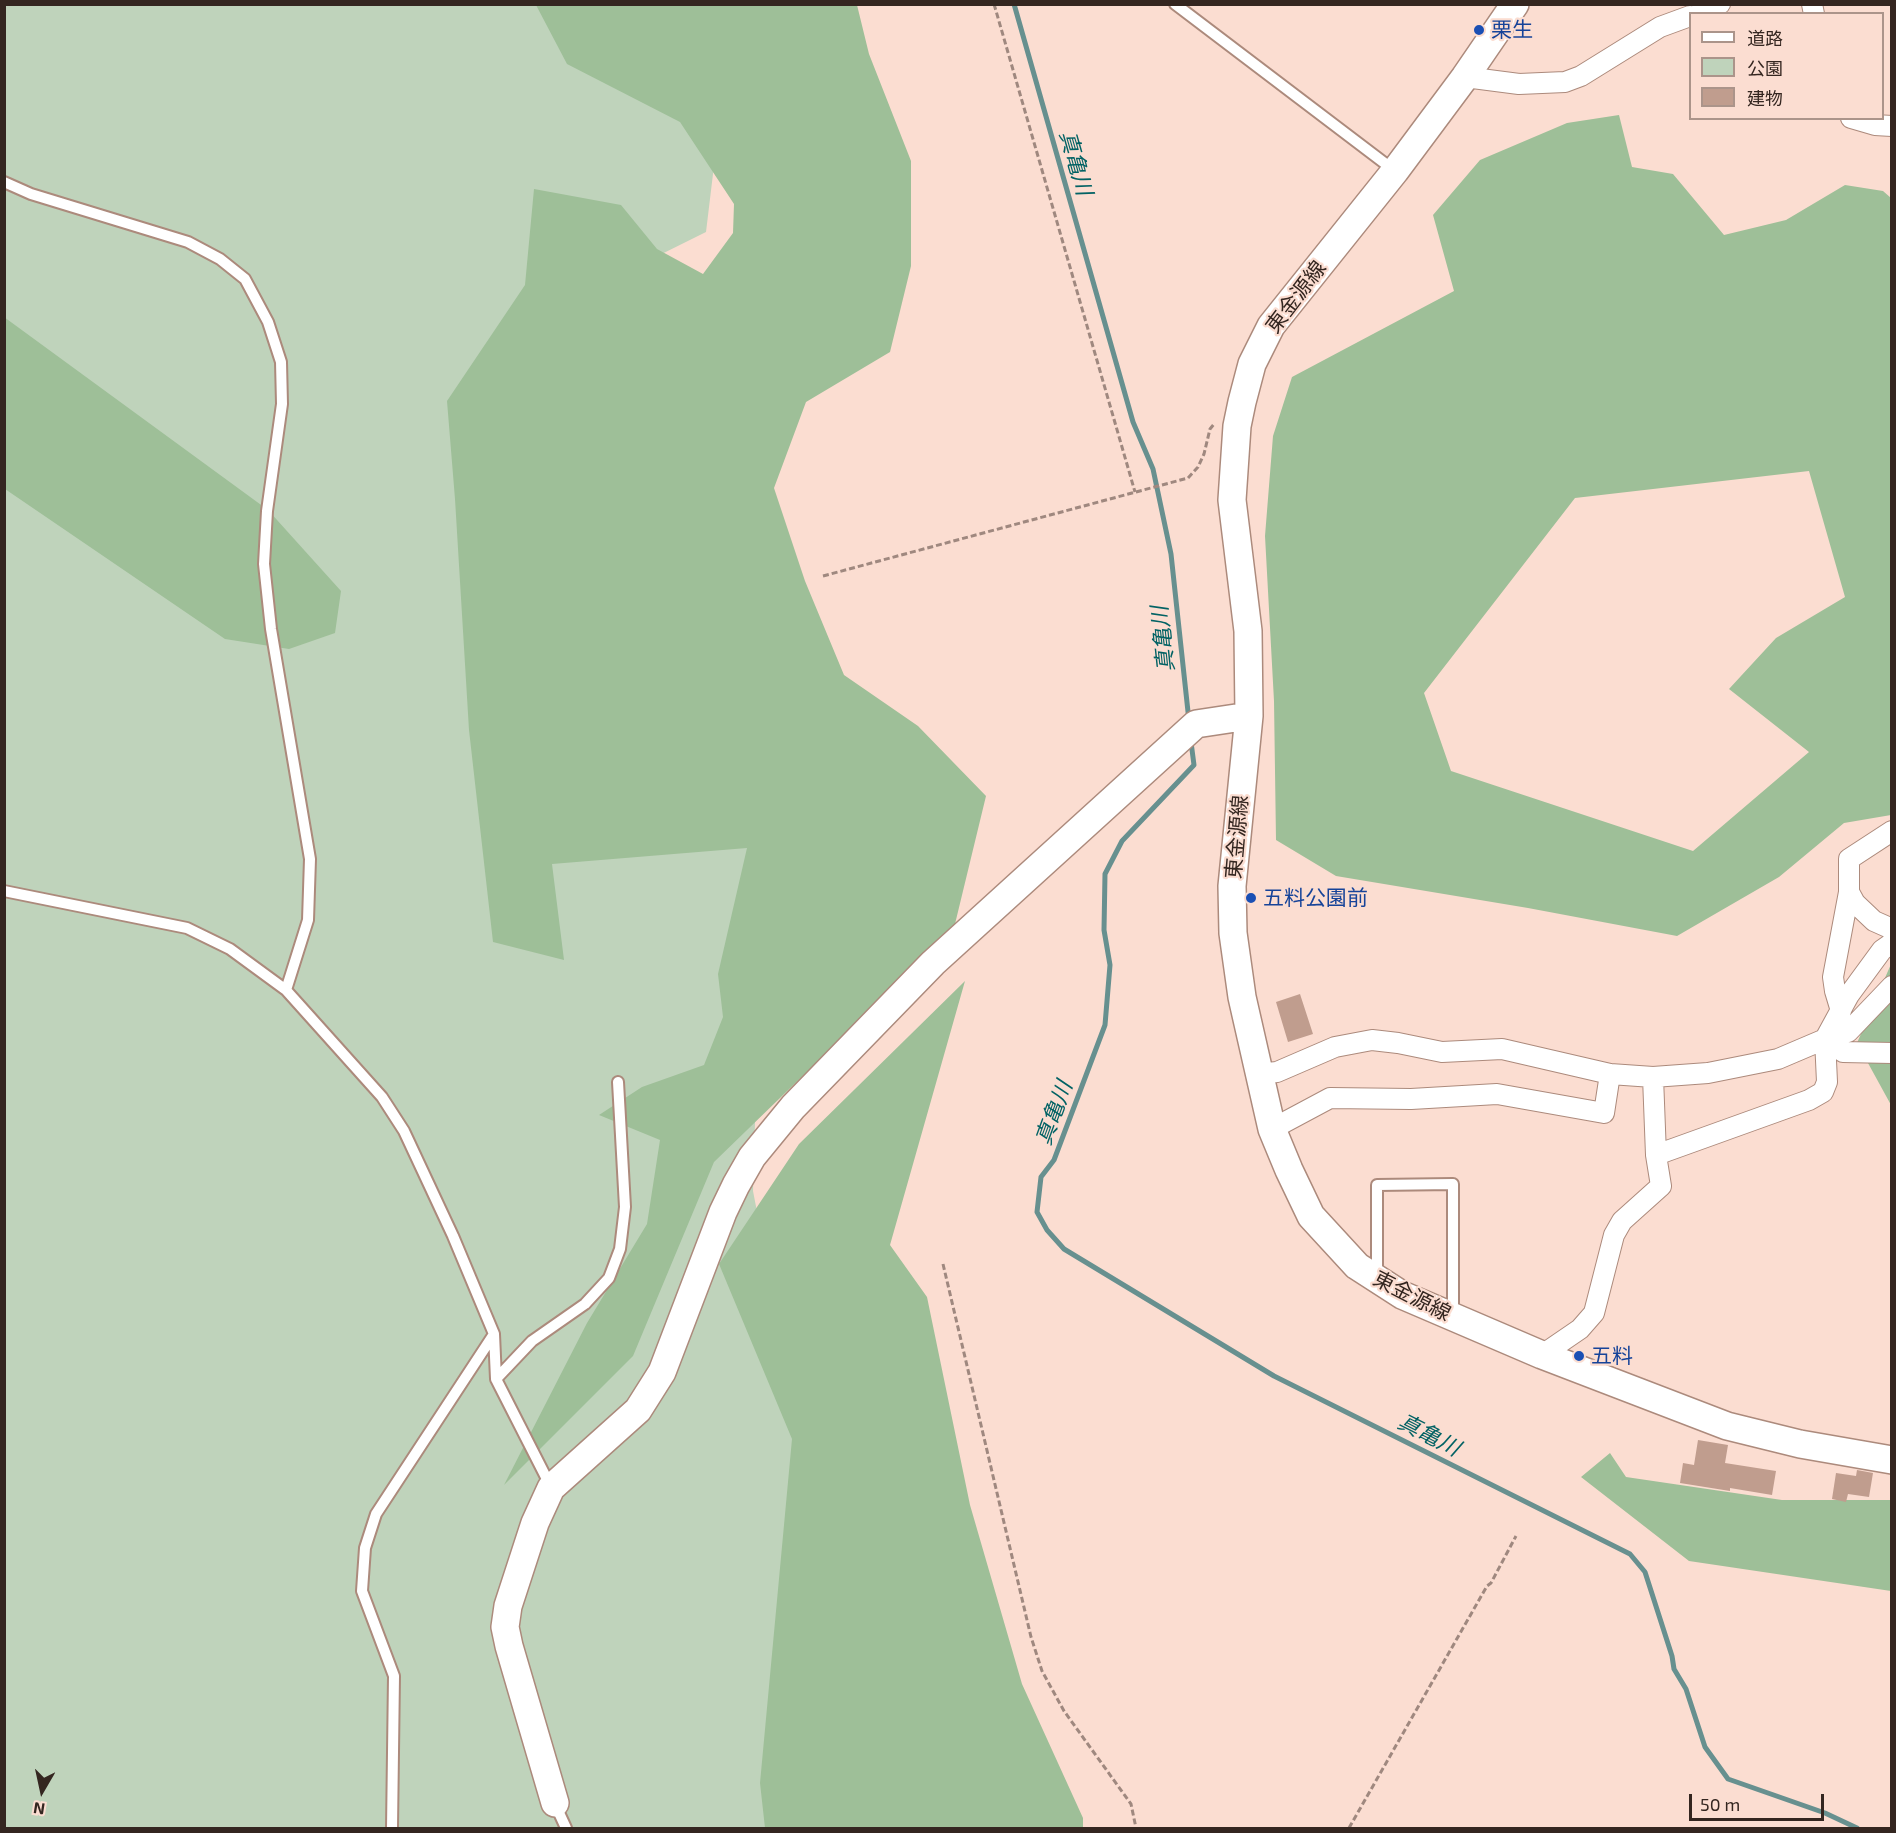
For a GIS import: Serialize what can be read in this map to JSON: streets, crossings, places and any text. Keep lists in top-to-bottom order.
{
  "streets": {
    "main road": ["東金源線"]
  },
  "water": ["真亀川"],
  "places": ["栗生", "五料公園前", "五料"],
  "legend": ["道路", "公園", "建物"],
  "scale_bar": "50 m",
  "north": "bottom"
}
